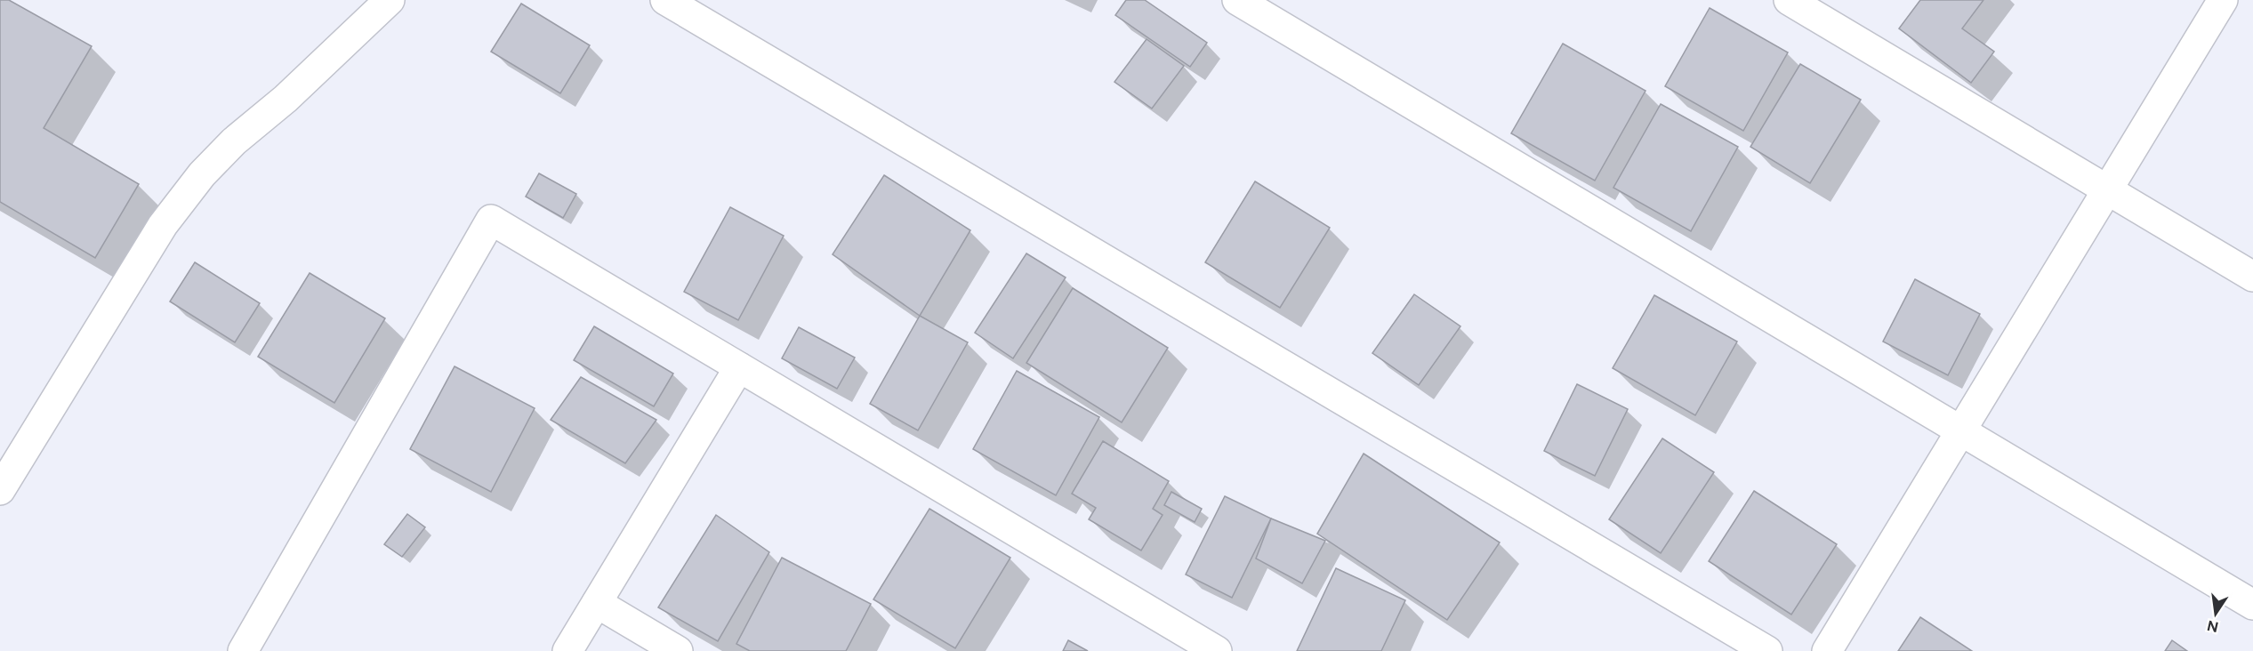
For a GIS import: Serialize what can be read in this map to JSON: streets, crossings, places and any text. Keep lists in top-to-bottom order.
{
  "north": "bottom"
}
